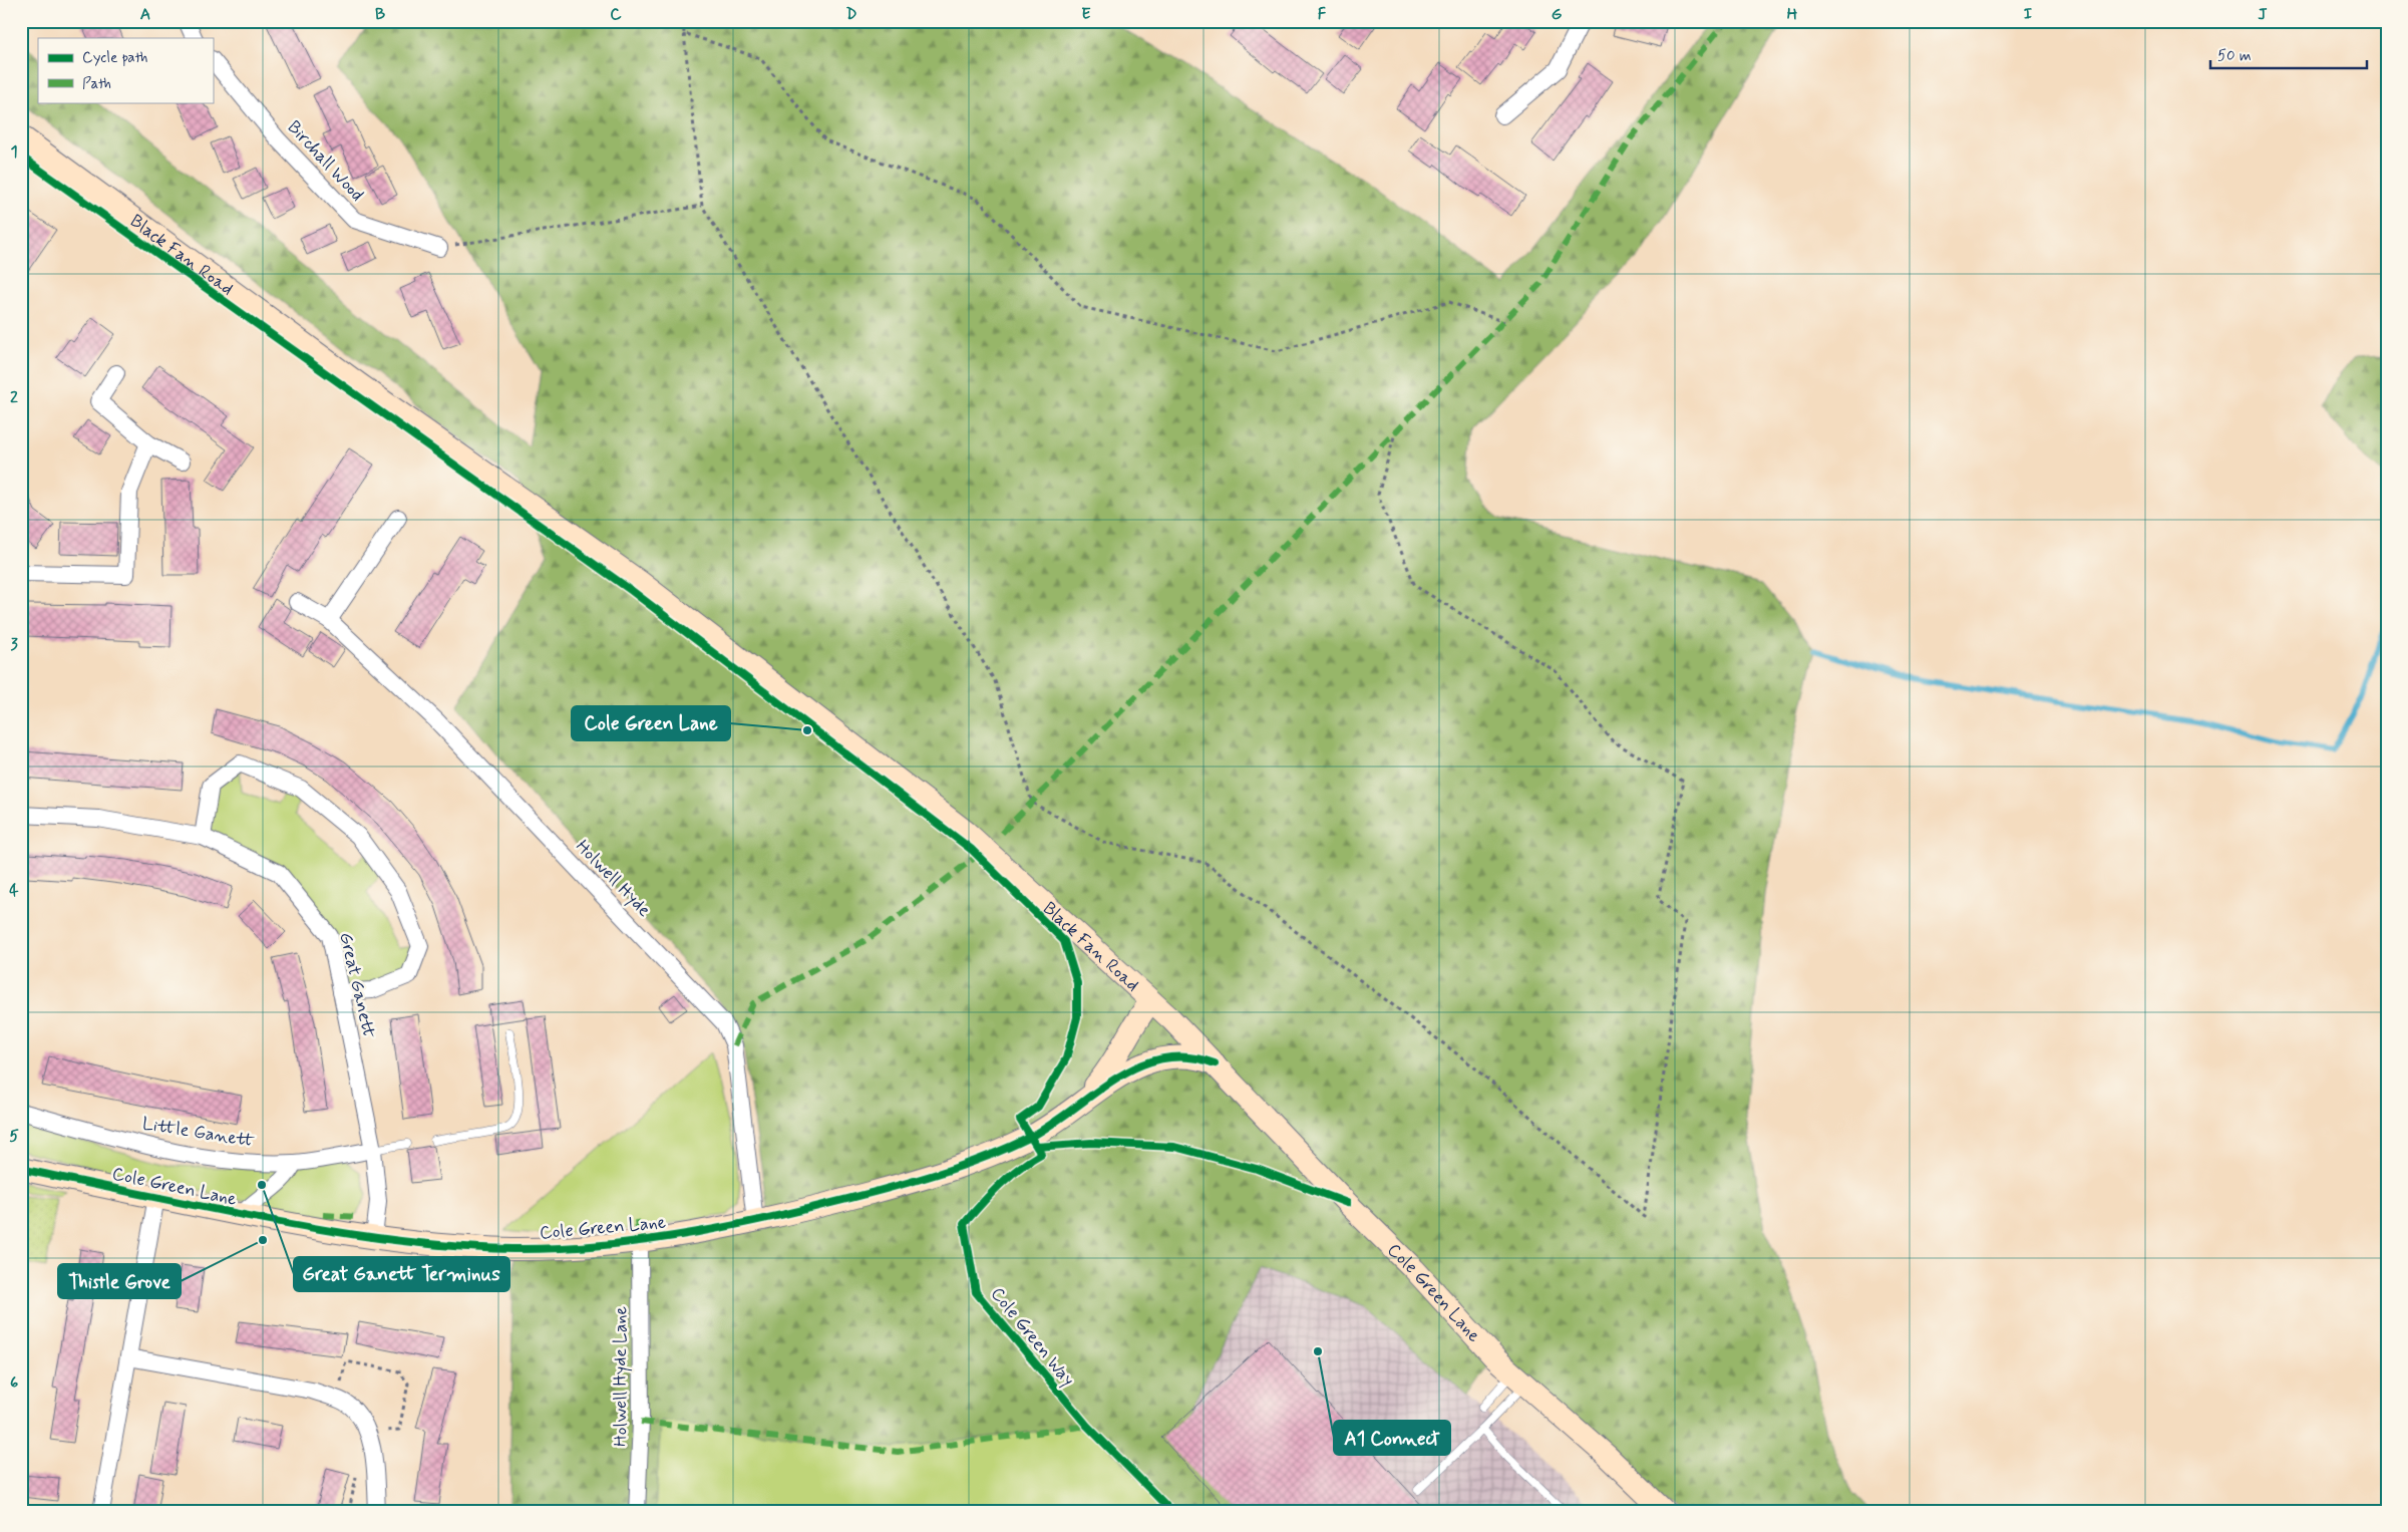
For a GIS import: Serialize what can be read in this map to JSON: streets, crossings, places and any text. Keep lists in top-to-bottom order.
{
  "streets": {
    "main road": ["Black Fan Road", "Cole Green Lane"],
    "street": [
      "Birchall Wood",
      "Holwell Hyde",
      "Great Ganett",
      "Little Ganett",
      "Holwell Hyde Lane"
    ],
    "cycle path": ["Cole Green Way"]
  },
  "crossings": [
    ["Black Fan Road", "Cole Green Lane"],
    ["Holwell Hyde", "Cole Green Lane"],
    ["Great Ganett", "Little Ganett"],
    ["Great Ganett", "Cole Green Lane"],
    ["Cole Green Lane", "Holwell Hyde Lane"]
  ],
  "places": [
    "Cole Green Lane",
    "Great Ganett Terminus",
    "Thistle Grove",
    "A1 Connect"
  ],
  "legend": ["Cycle path", "Path"],
  "scale_bar": "50 m",
  "grid": {
    "columns": [
      "A",
      "B",
      "C",
      "D",
      "E",
      "F",
      "G",
      "H",
      "I",
      "J"
    ],
    "rows": [
      "1",
      "2",
      "3",
      "4",
      "5",
      "6"
    ]
  }
}
